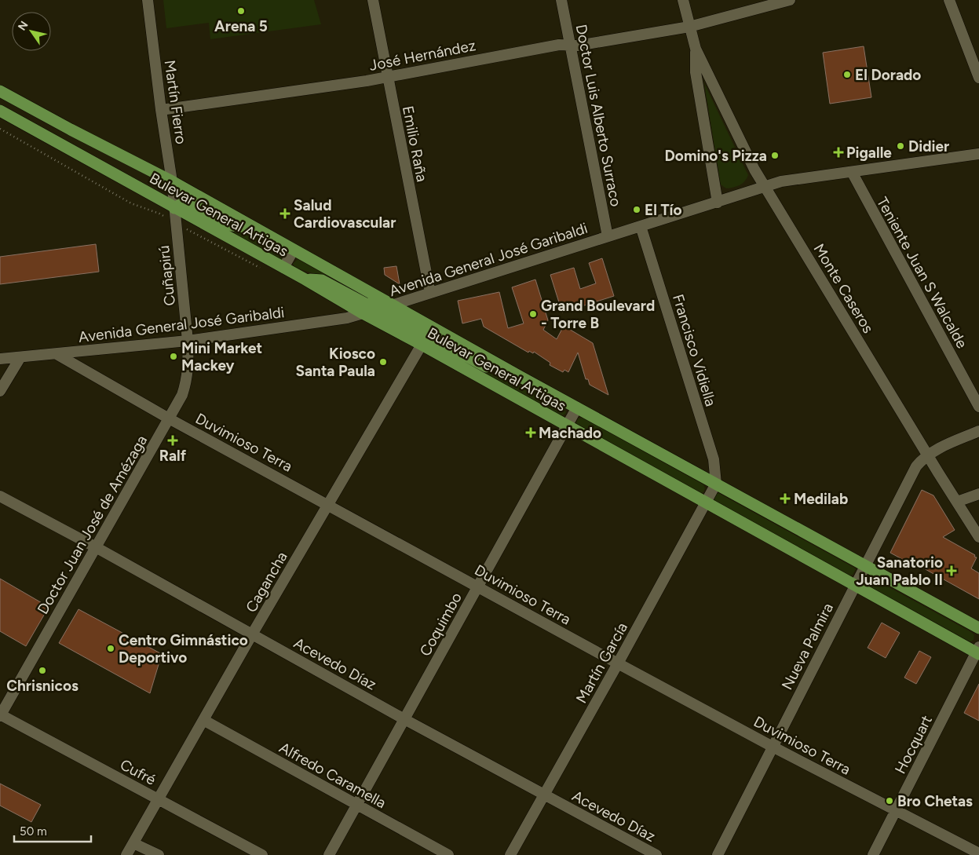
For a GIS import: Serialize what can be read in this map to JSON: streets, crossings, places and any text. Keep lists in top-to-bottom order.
{
  "streets": {
    "main road": ["Bulevar General Artigas"],
    "street": [
      "José Hernández",
      "Martín Fierro",
      "Doctor Luis Alberto Surraco",
      "Emilio Raña",
      "Avenida General José Garibaldi",
      "Teniente Juan S Walcalde",
      "Cuñapirú",
      "Monte Caseros",
      "Francisco Vidiella",
      "Duvimioso Terra",
      "Doctor Juan José de Amézaga",
      "Cagancha",
      "Coquimbo",
      "Nueva Palmira",
      "Martín García",
      "Acevedo Díaz",
      "Hocquart",
      "Cufré",
      "Alfredo Caramella"
    ]
  },
  "crossings": [
    ["José Hernández", "Martín Fierro"],
    ["José Hernández", "Doctor Luis Alberto Surraco"],
    ["José Hernández", "Emilio Raña"],
    ["José Hernández", "Monte Caseros"],
    ["Martín Fierro", "Bulevar General Artigas"],
    ["Martín Fierro", "Cuñapirú"],
    ["Doctor Luis Alberto Surraco", "Avenida General José Garibaldi"],
    ["Emilio Raña", "Avenida General José Garibaldi"],
    ["Bulevar General Artigas", "Avenida General José Garibaldi"],
    ["Bulevar General Artigas", "Cuñapirú"],
    ["Bulevar General Artigas", "Francisco Vidiella"],
    ["Bulevar General Artigas", "Cagancha"],
    ["Bulevar General Artigas", "Coquimbo"],
    ["Bulevar General Artigas", "Nueva Palmira"],
    ["Bulevar General Artigas", "Martín García"],
    ["Bulevar General Artigas", "Hocquart"],
    ["Avenida General José Garibaldi", "Teniente Juan S Walcalde"],
    ["Avenida General José Garibaldi", "Cuñapirú"],
    ["Avenida General José Garibaldi", "Monte Caseros"],
    ["Avenida General José Garibaldi", "Francisco Vidiella"],
    ["Avenida General José Garibaldi", "Duvimioso Terra"],
    ["Avenida General José Garibaldi", "Doctor Juan José de Amézaga"],
    ["Cuñapirú", "Doctor Juan José de Amézaga"],
    ["Monte Caseros", "Nueva Palmira"],
    ["Francisco Vidiella", "Martín García"],
    ["Duvimioso Terra", "Doctor Juan José de Amézaga"],
    ["Duvimioso Terra", "Cagancha"],
    ["Duvimioso Terra", "Coquimbo"],
    ["Duvimioso Terra", "Nueva Palmira"],
    ["Duvimioso Terra", "Martín García"],
    ["Duvimioso Terra", "Hocquart"],
    ["Doctor Juan José de Amézaga", "Acevedo Díaz"],
    ["Doctor Juan José de Amézaga", "Cufré"],
    ["Cagancha", "Acevedo Díaz"],
    ["Cagancha", "Cufré"],
    ["Cagancha", "Alfredo Caramella"],
    ["Coquimbo", "Acevedo Díaz"],
    ["Coquimbo", "Alfredo Caramella"],
    ["Martín García", "Acevedo Díaz"]
  ],
  "places": {
    "other": [
      "Arena 5",
      "El Dorado",
      "Didier",
      "Domino's Pizza",
      "El Tío",
      "Grand Boulevard - Torre B",
      "Mini Market Mackey",
      "Kiosco Santa Paula",
      "Centro Gimnástico Deportivo",
      "Chrisnicos",
      "Bro Chetas"
    ],
    "health": [
      "Pigalle",
      "Salud Cardiovascular",
      "Machado",
      "Ralf",
      "Medilab",
      "Sanatorio Juan Pablo II"
    ]
  },
  "scale_bar": "50 m",
  "north": "top left"
}
